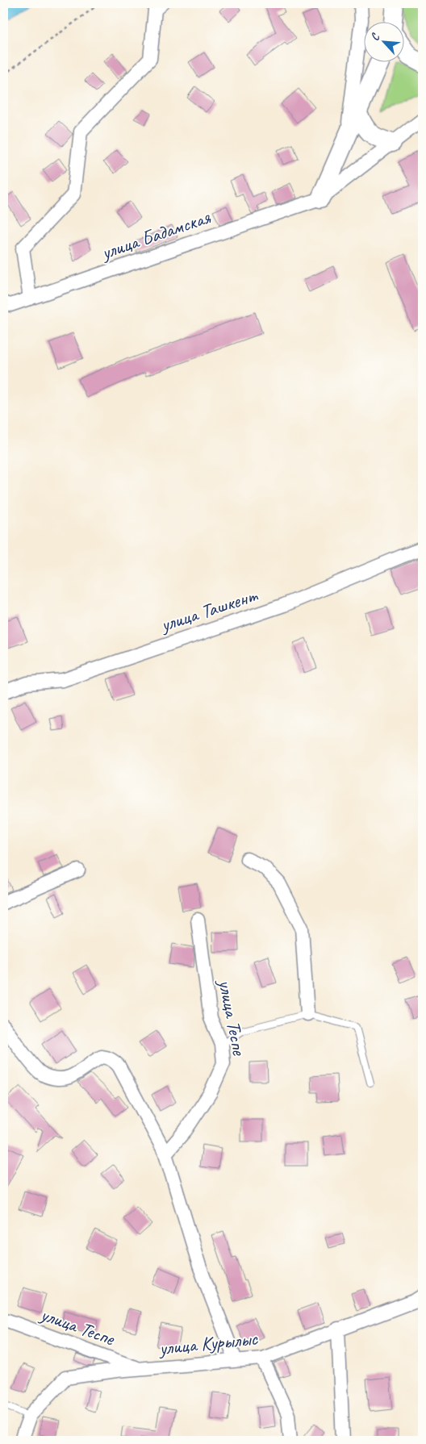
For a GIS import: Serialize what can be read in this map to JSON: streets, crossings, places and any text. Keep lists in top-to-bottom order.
{
  "streets": {
    "street": [
      "улица Бадамская",
      "улица Ташкент",
      "улица Теспе",
      "улица Курылыс"
    ]
  },
  "crossings": [
    ["улица Теспе", "улица Курылыс"]
  ],
  "north": "top left"
}
